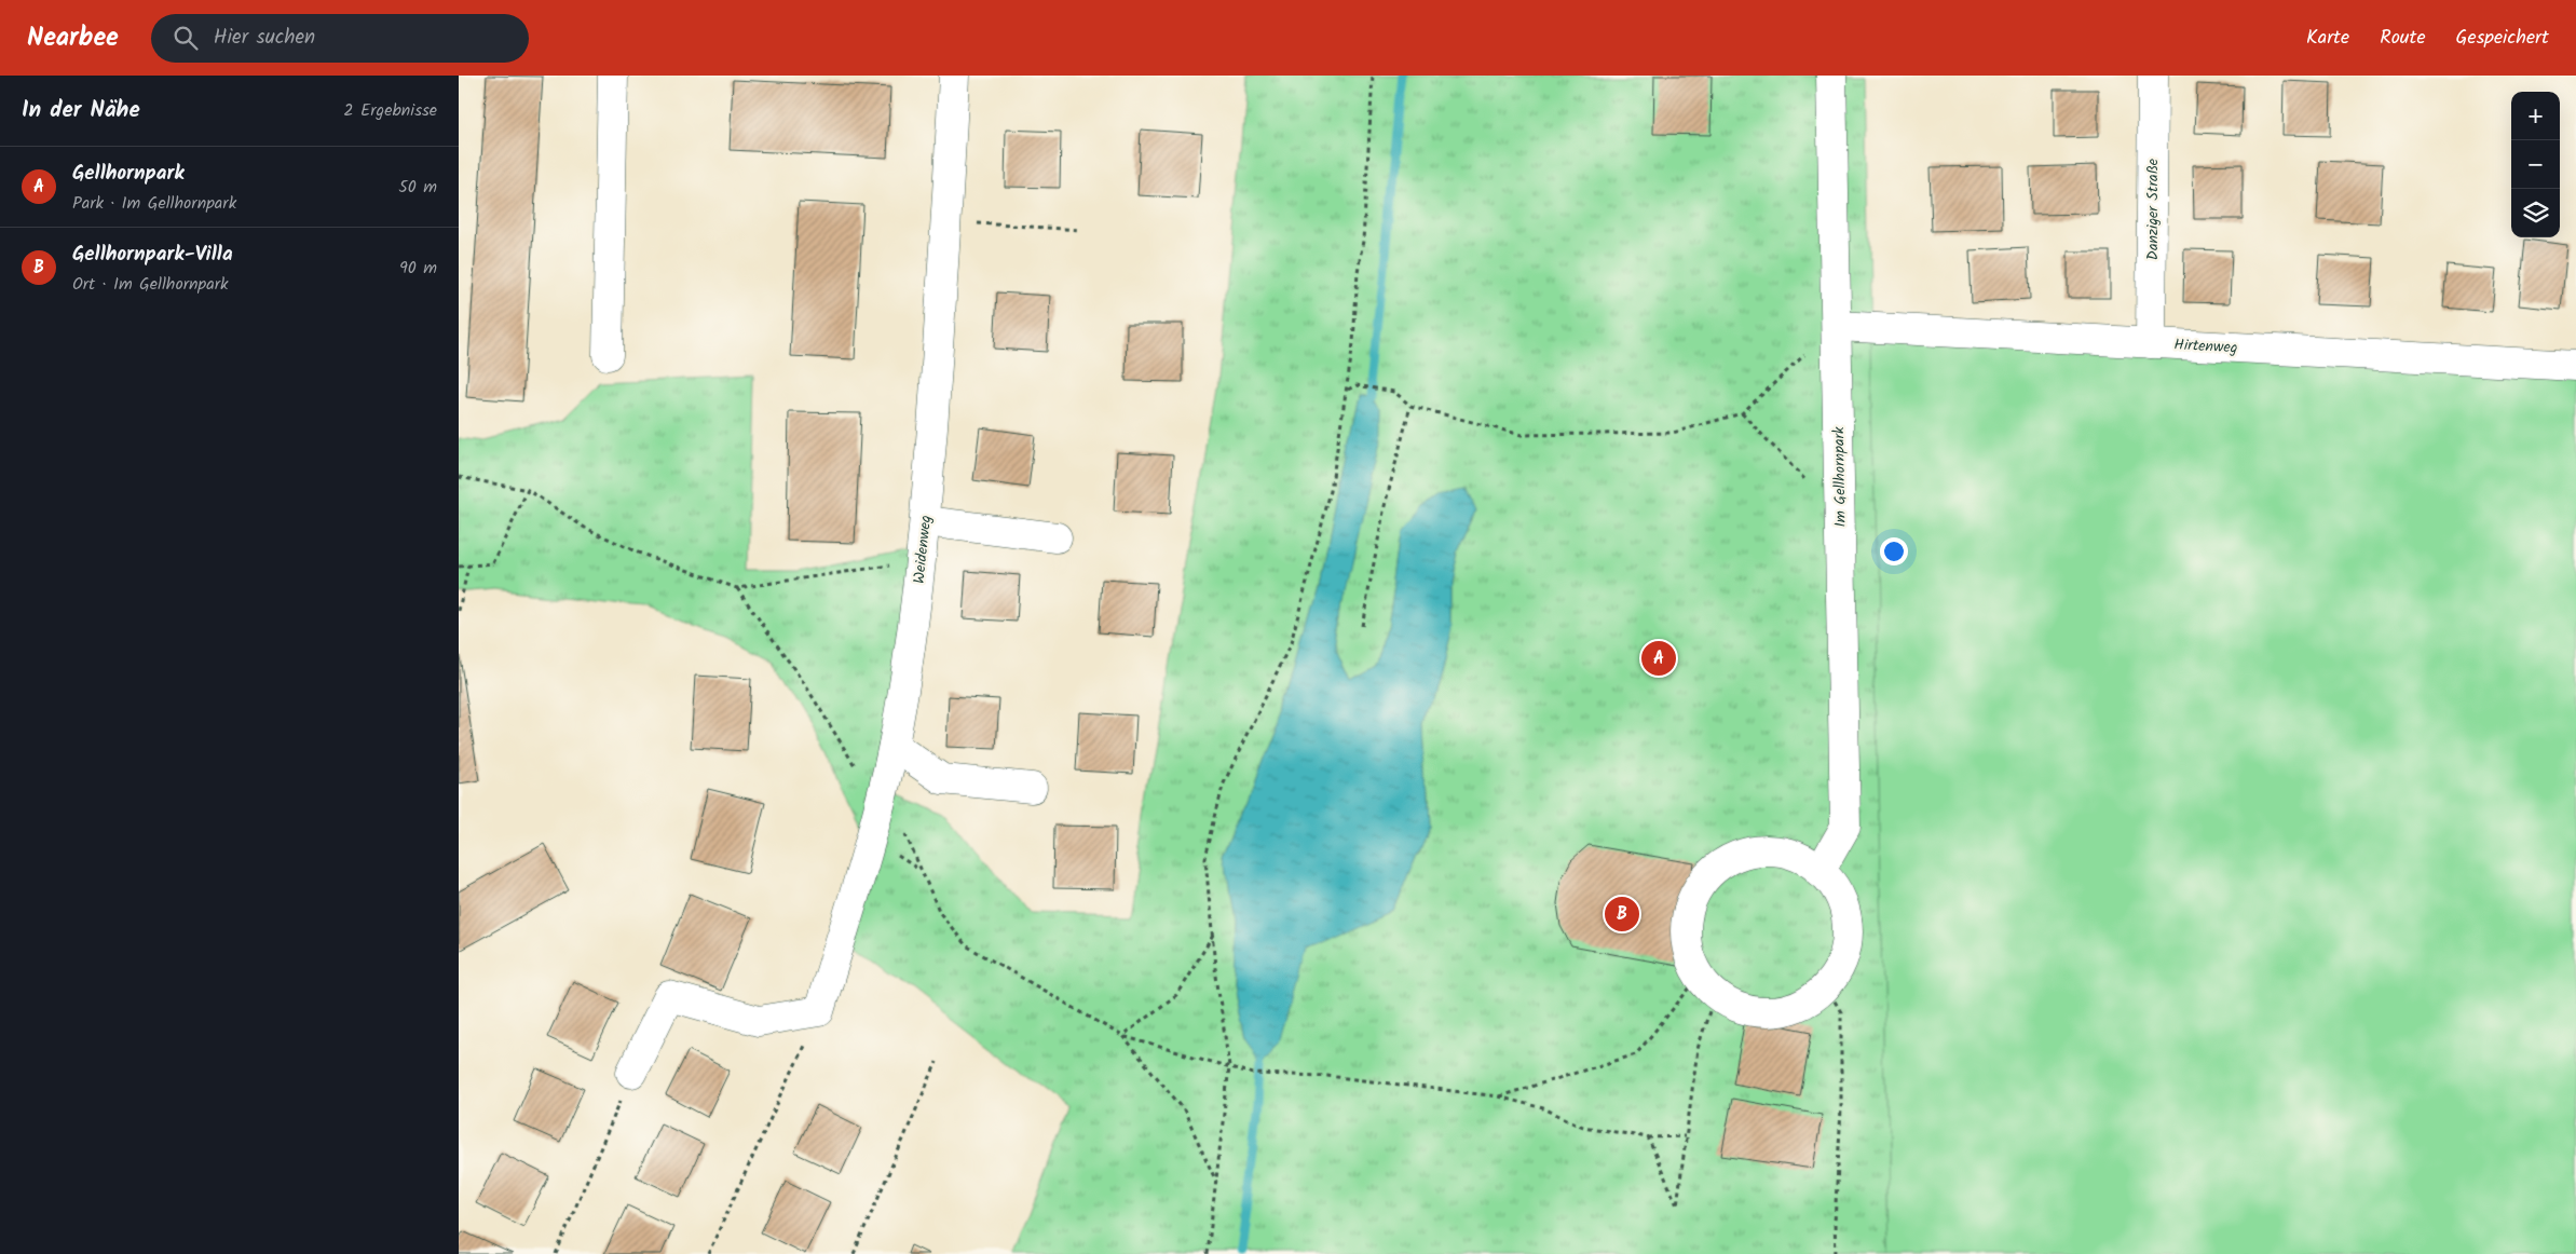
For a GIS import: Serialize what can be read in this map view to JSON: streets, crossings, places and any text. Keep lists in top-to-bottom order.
{
  "streets": {
    "street": [
      "Danziger Straße",
      "Hirtenweg",
      "Im Gellhornpark",
      "Weidenweg"
    ]
  },
  "crossings": [
    ["Danziger Straße", "Hirtenweg"],
    ["Hirtenweg", "Im Gellhornpark"]
  ],
  "page": {
    "header": "Nearbee",
    "search": "Hier suchen",
    "nav": ["Karte", "Route", "Gespeichert"],
    "heading": ["In der Nähe", "2 Ergebnisse"],
    "map_buttons": ["+", "−"],
    "list": [
      {
        "mark": "A",
        "name": "Gellhornpark",
        "note": "Park · Im Gellhornpark",
        "value": "50 m"
      },
      {
        "mark": "B",
        "name": "Gellhornpark-Villa",
        "note": "Ort · Im Gellhornpark",
        "value": "90 m"
      }
    ],
    "pins": ["A", "B"]
  }
}
